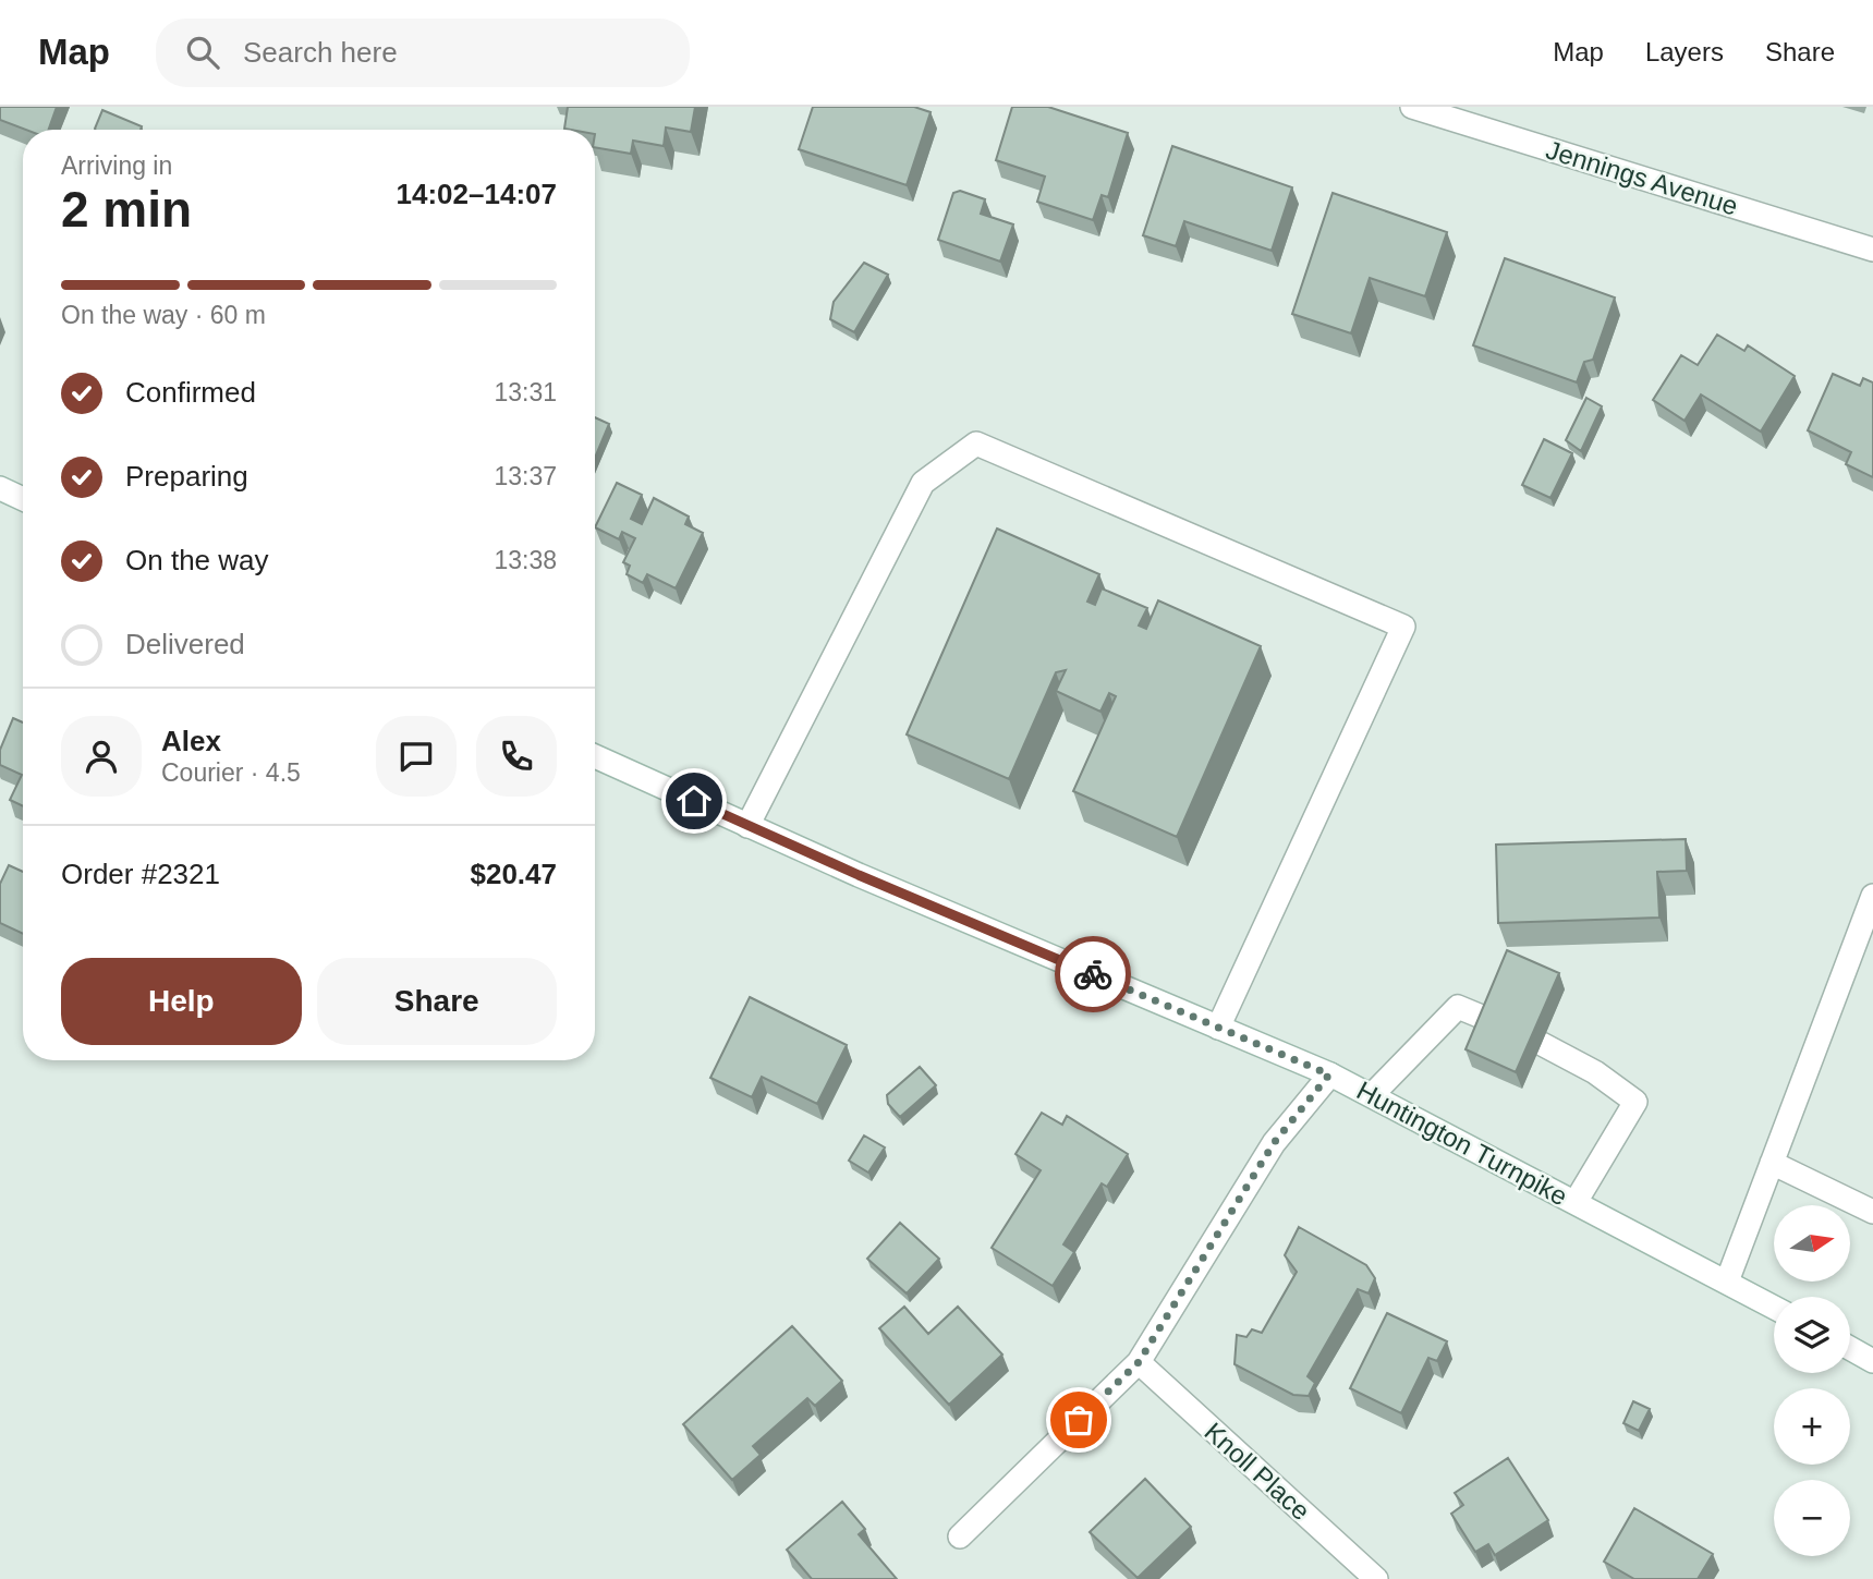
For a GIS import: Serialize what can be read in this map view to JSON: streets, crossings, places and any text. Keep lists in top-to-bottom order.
{
  "streets": {
    "main road": ["Jennings Avenue", "Huntington Turnpike", "Knoll Place"]
  },
  "north": "right",
  "page": {
    "header": "Map",
    "search": "Search here",
    "nav": ["Map", "Layers", "Share"],
    "heading": ["2 min", "Arriving in", "14:02–14:07"],
    "panel": [
      "Alex",
      "Courier · 4.5",
      "Order #2321",
      "$20.47"
    ],
    "bar": "On the way · 60 m",
    "list": [
      ["Confirmed", "13:31"],
      ["Preparing", "13:37"],
      ["On the way", "13:38"],
      "Delivered"
    ],
    "buttons": ["Help", "Share"],
    "map_buttons": ["+", "−"]
  }
}
